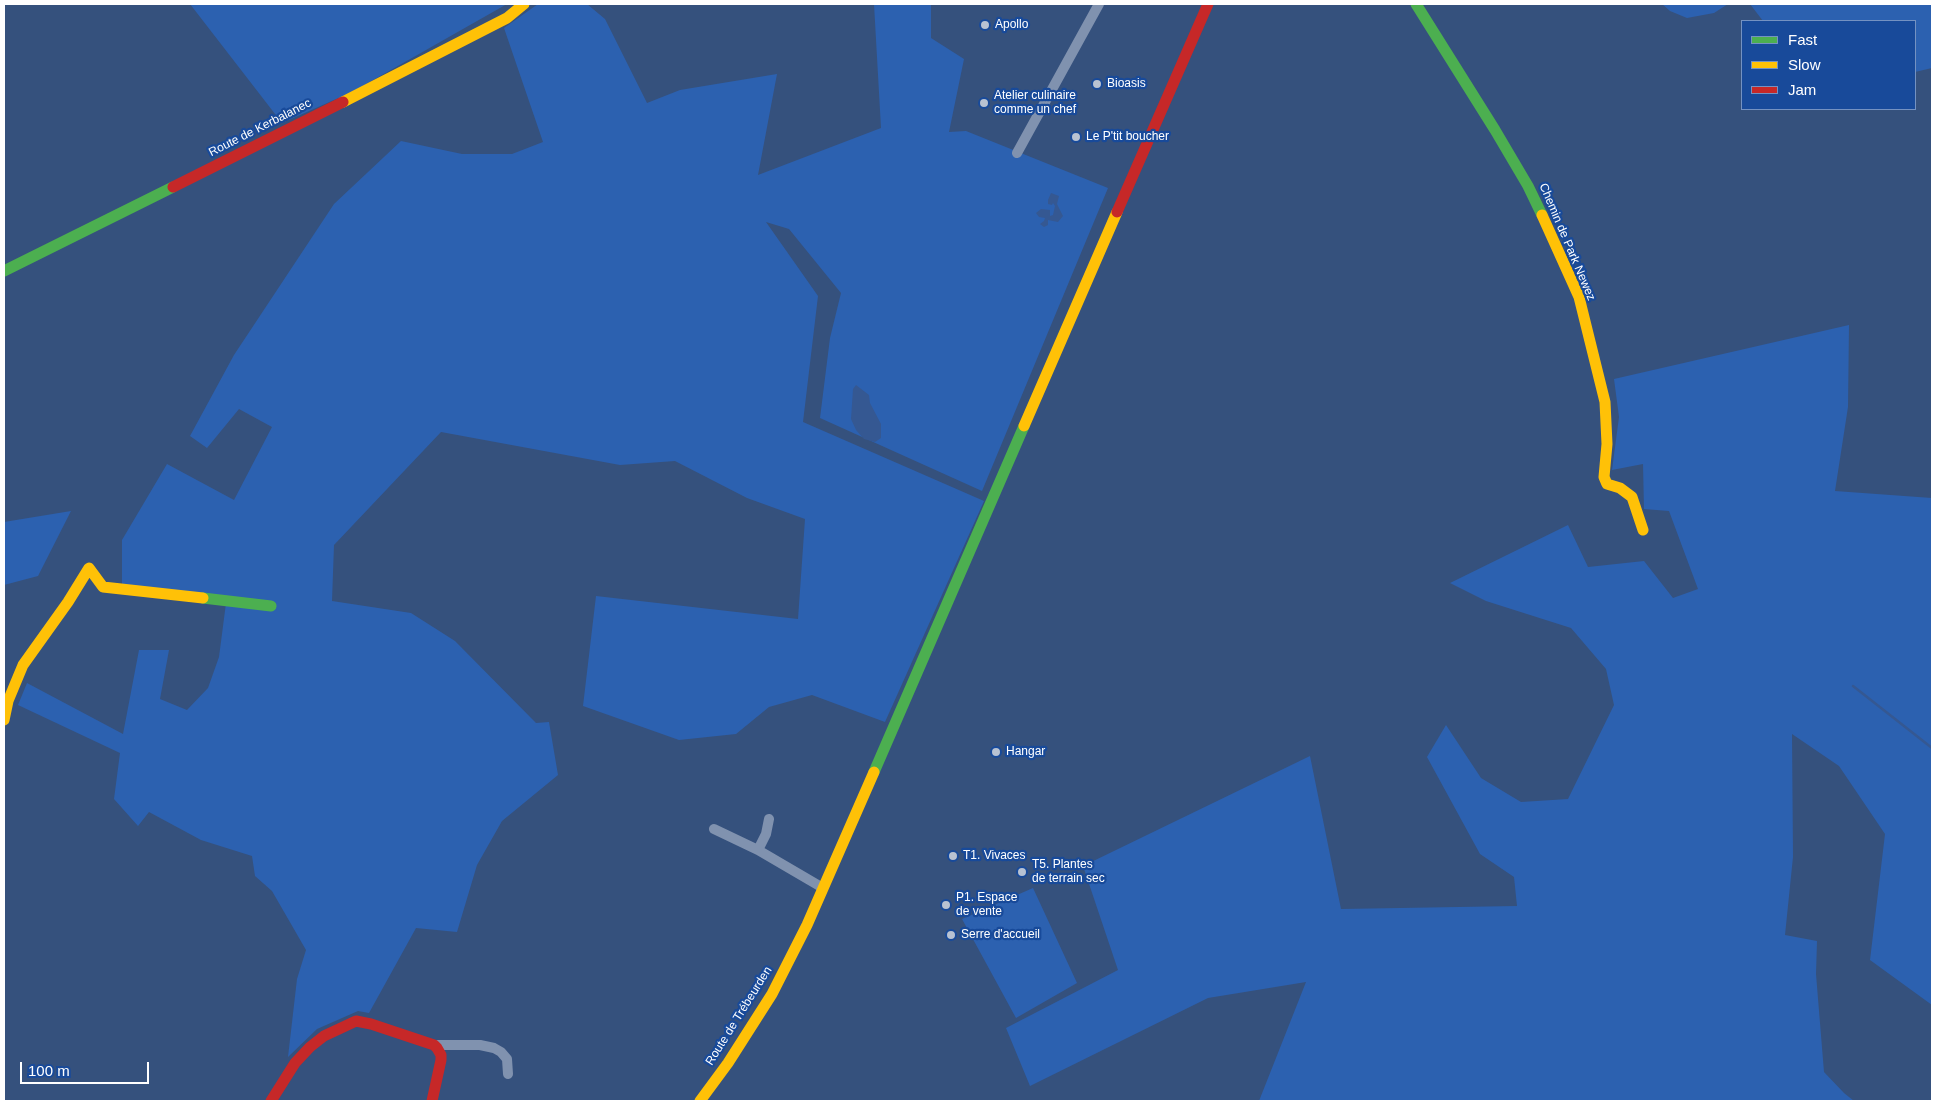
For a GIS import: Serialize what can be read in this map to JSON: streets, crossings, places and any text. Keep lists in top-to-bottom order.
{
  "streets": {
    "street": ["Route de Kerbalanec", "Chemin de Park Newez", "Route de Trébeurden"]
  },
  "places": [
    "Apollo",
    "Bioasis",
    "Atelier culinaire comme un chef",
    "Le P'tit boucher",
    "Hangar",
    "T1. Vivaces",
    "T5. Plantes de terrain sec",
    "P1. Espace de vente",
    "Serre d'accueil"
  ],
  "legend": ["Fast", "Slow", "Jam"],
  "scale_bar": "100 m"
}
